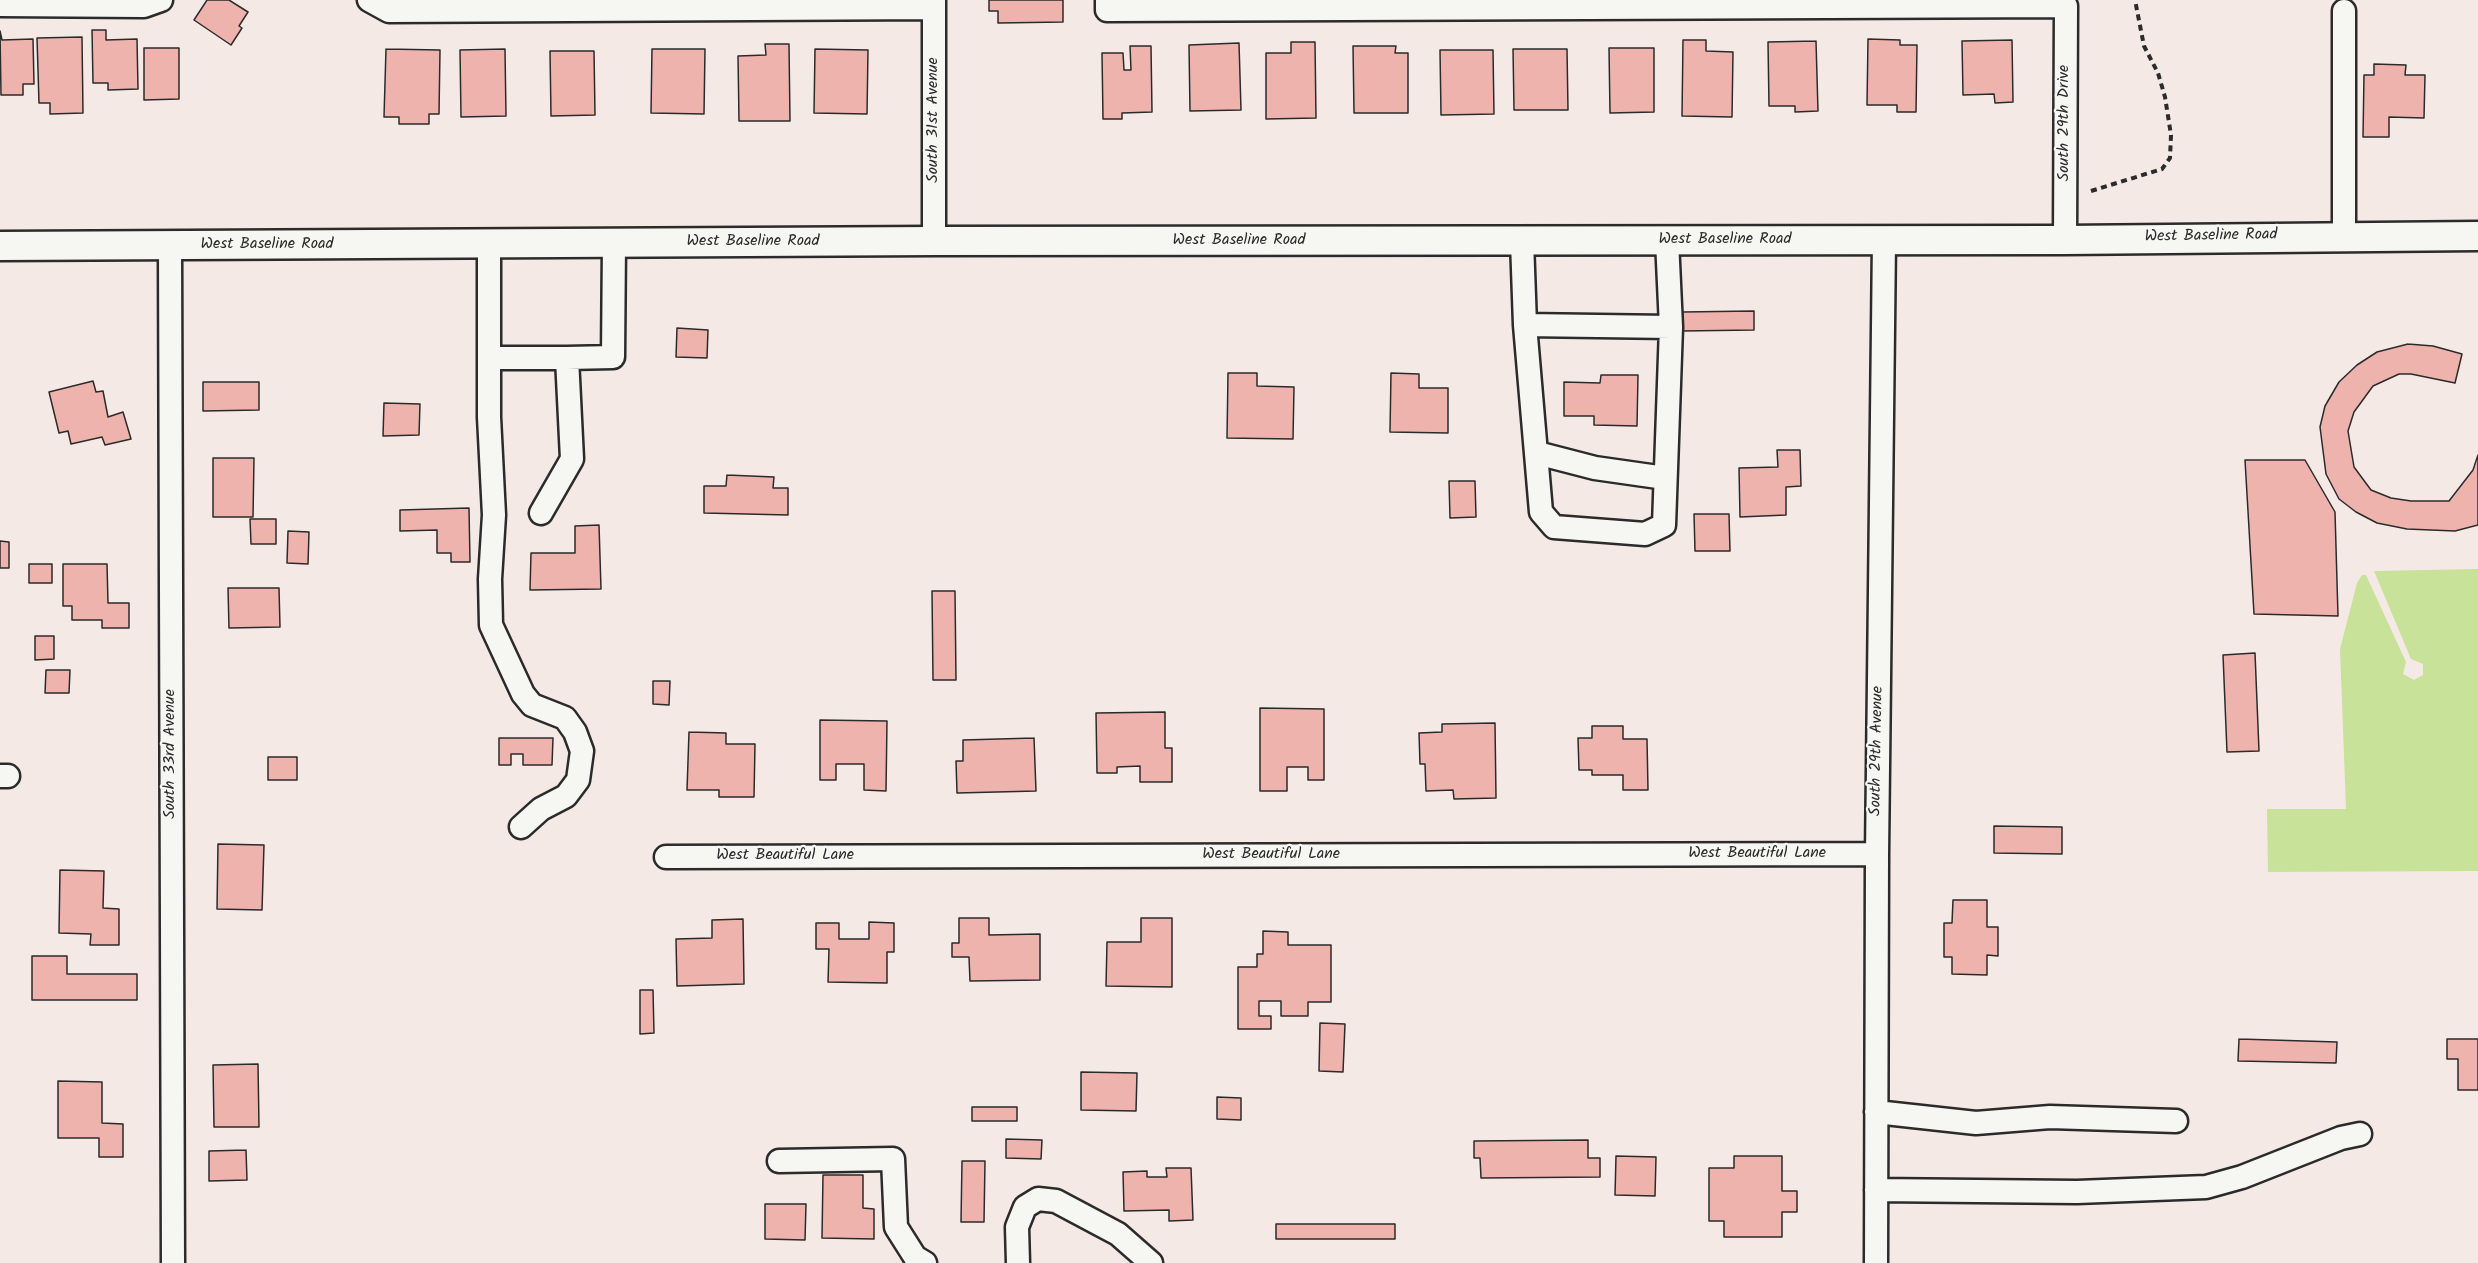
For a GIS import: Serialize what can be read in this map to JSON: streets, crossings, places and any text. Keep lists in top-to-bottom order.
{
  "streets": {
    "main road": ["West Baseline Road"],
    "street": [
      "South 31st Avenue",
      "South 29th Drive",
      "South 29th Avenue",
      "South 33rd Avenue",
      "West Beautiful Lane"
    ]
  },
  "crossings": [
    ["South 31st Avenue", "West Baseline Road"],
    ["South 29th Drive", "West Baseline Road"],
    ["West Baseline Road", "South 29th Avenue"],
    ["West Baseline Road", "South 33rd Avenue"],
    ["South 29th Avenue", "West Beautiful Lane"]
  ]
}
